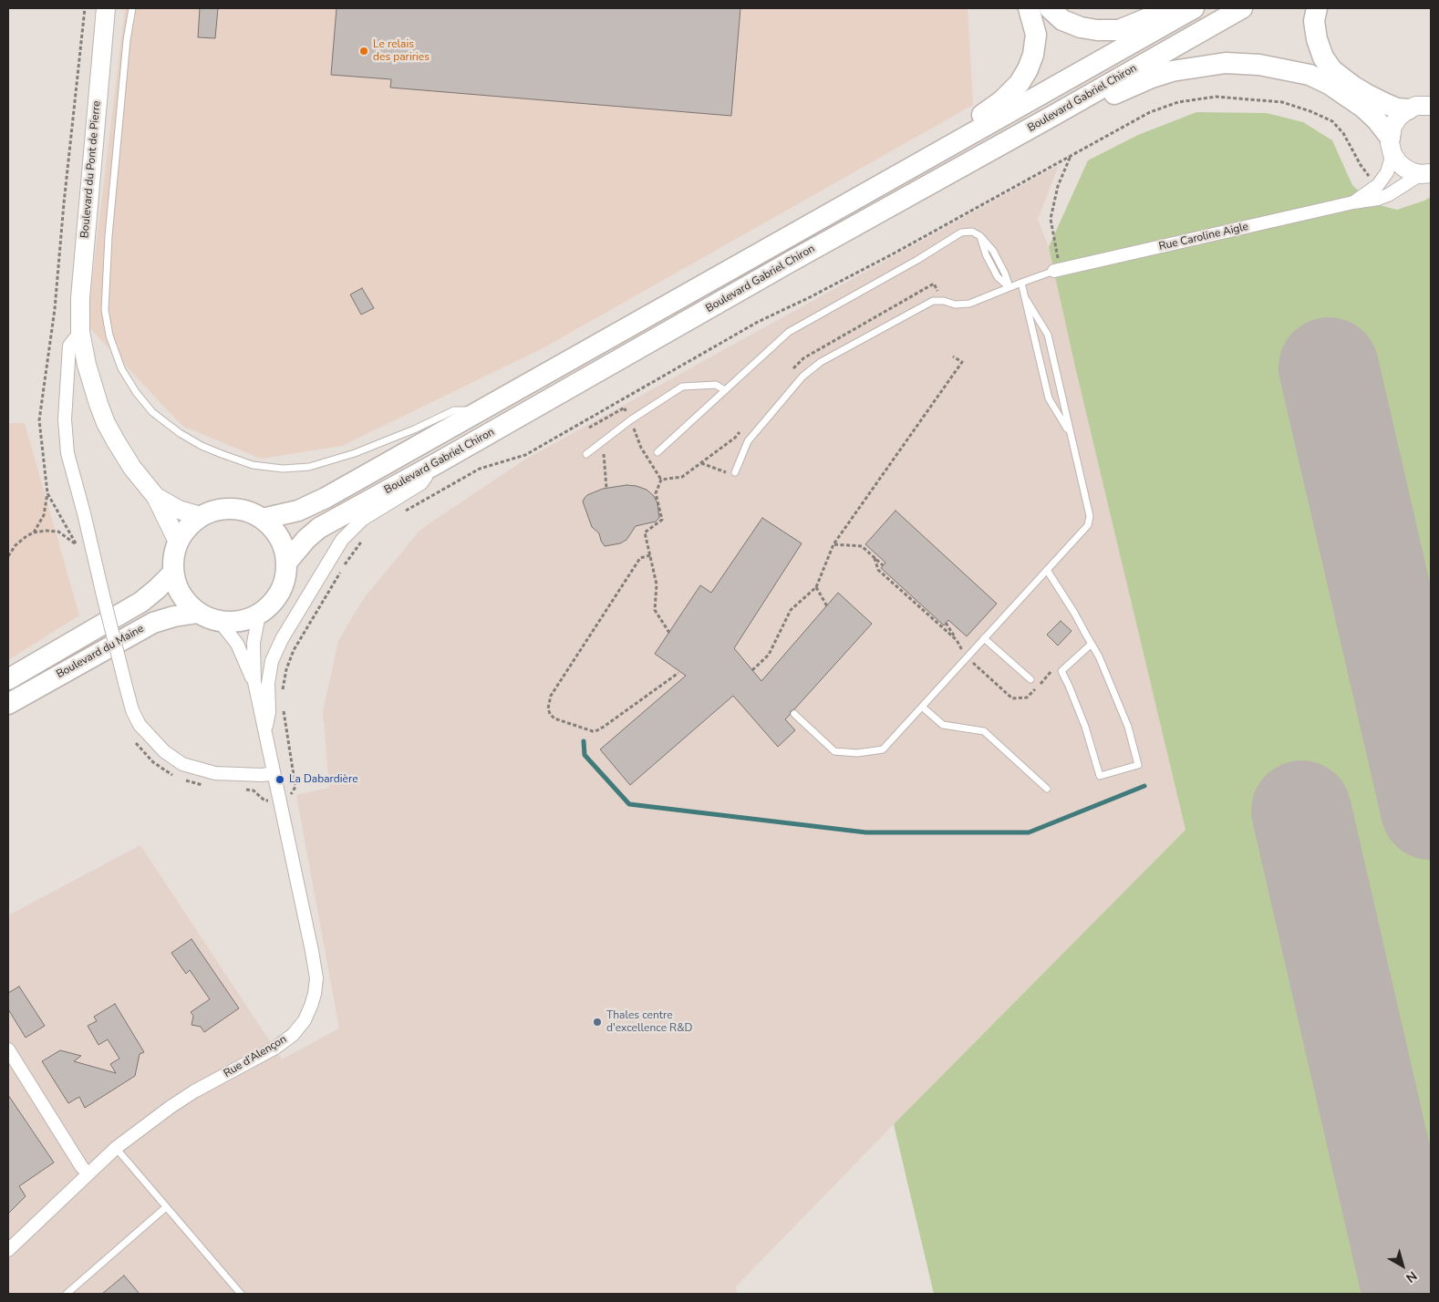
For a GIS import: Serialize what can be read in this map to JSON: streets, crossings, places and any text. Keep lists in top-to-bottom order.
{
  "streets": {
    "main road": ["Boulevard Gabriel Chiron", "Boulevard du Pont de Pierre", "Boulevard du Maine"],
    "street": ["Rue Caroline Aigle", "Rue d’Alençon"]
  },
  "crossings": [
    ["Boulevard Gabriel Chiron", "Boulevard du Maine"]
  ],
  "places": ["Le relais des pariries", "La Dabardière", "Thales centre d'excellence R&D"],
  "north": "bottom right"
}
